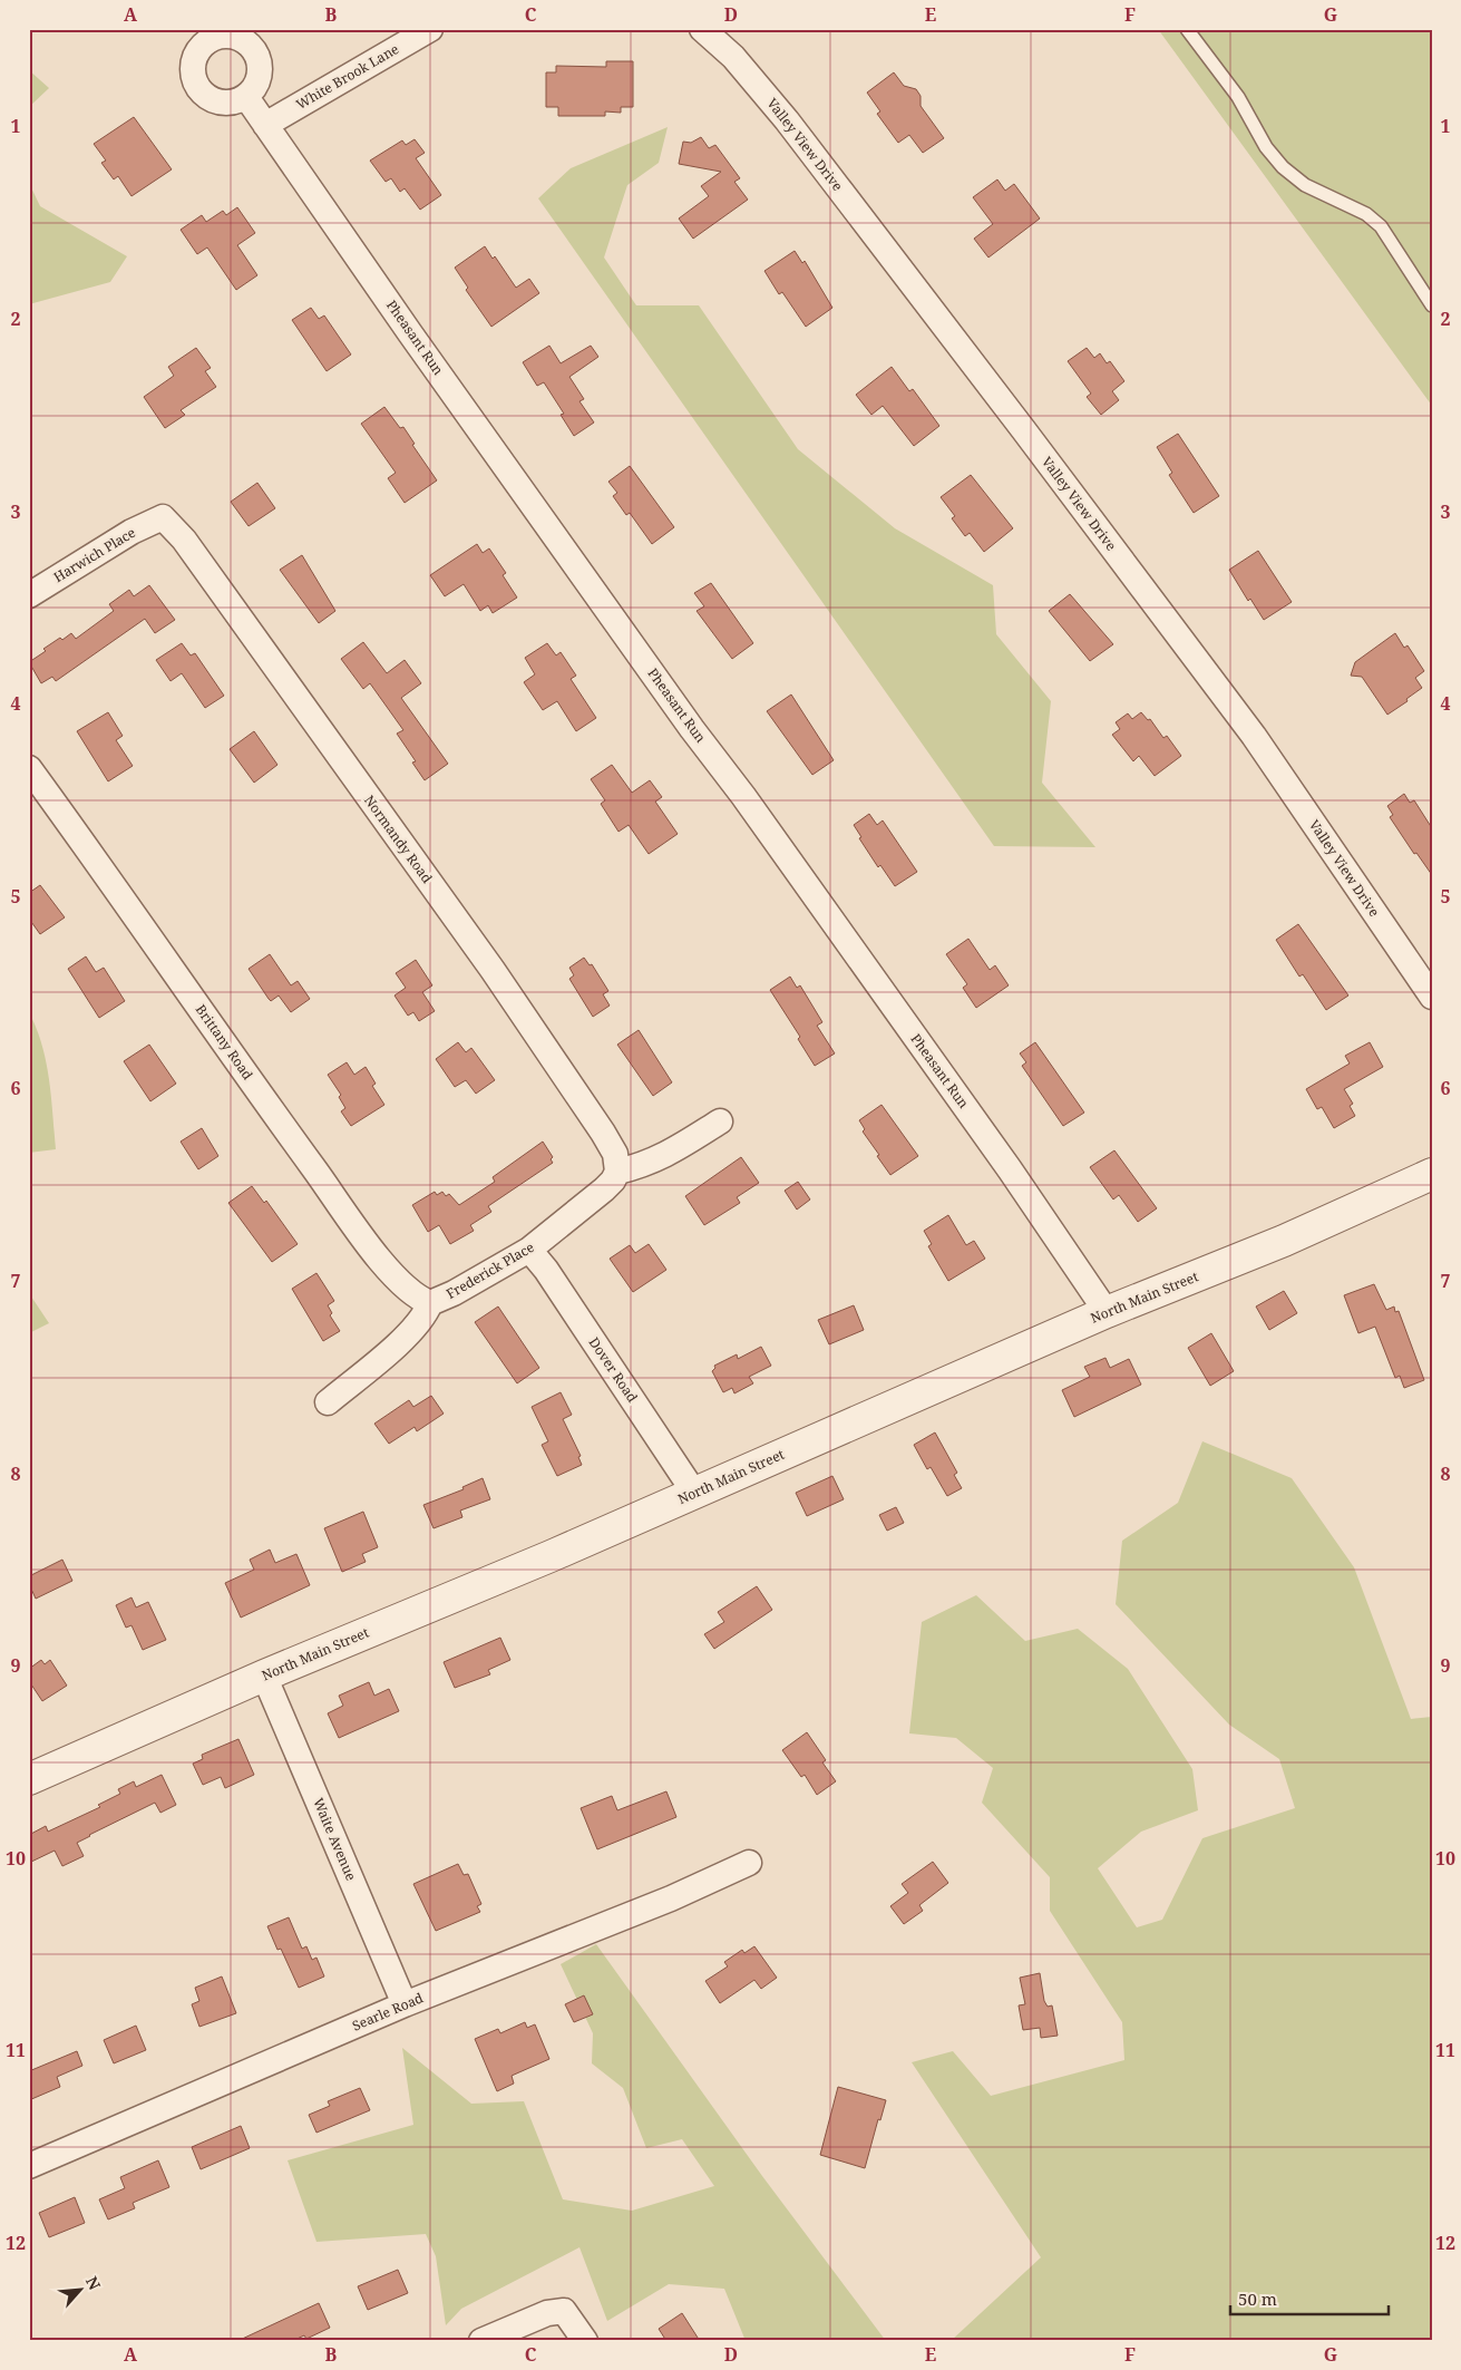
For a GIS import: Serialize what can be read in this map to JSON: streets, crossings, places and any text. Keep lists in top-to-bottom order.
{
  "streets": {
    "street": [
      "White Brook Lane",
      "Valley View Drive",
      "Pheasant Run",
      "Harwich Place",
      "Normandy Road",
      "Brittany Road",
      "Frederick Place",
      "North Main Street",
      "Dover Road",
      "Waite Avenue",
      "Searle Road"
    ]
  },
  "crossings": [
    ["White Brook Lane", "Pheasant Run"],
    ["Pheasant Run", "North Main Street"],
    ["Harwich Place", "Normandy Road"],
    ["Normandy Road", "Frederick Place"],
    ["Brittany Road", "Frederick Place"],
    ["Frederick Place", "Dover Road"],
    ["North Main Street", "Dover Road"],
    ["North Main Street", "Waite Avenue"],
    ["Waite Avenue", "Searle Road"]
  ],
  "scale_bar": "50 m",
  "north": "top right",
  "grid": {
    "columns": [
      "A",
      "B",
      "C",
      "D",
      "E",
      "F",
      "G"
    ],
    "rows": [
      "1",
      "2",
      "3",
      "4",
      "5",
      "6",
      "7",
      "8",
      "9",
      "10",
      "11",
      "12"
    ]
  }
}
